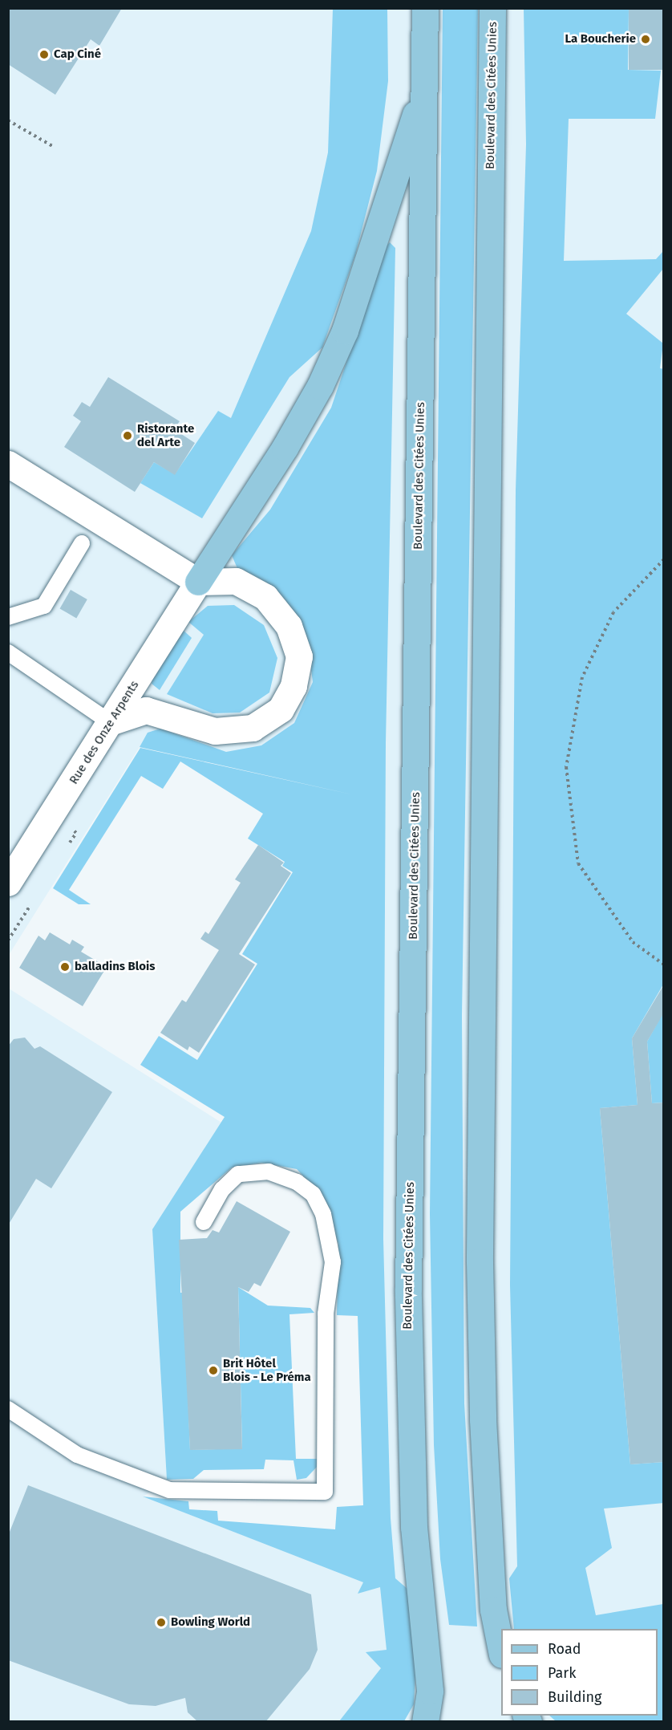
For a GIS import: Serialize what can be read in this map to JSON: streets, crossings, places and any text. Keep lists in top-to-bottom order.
{
  "streets": {
    "main road": ["Boulevard des Citées Unies"],
    "street": ["Rue des Onze Arpents"]
  },
  "places": [
    "La Boucherie",
    "Cap Ciné",
    "Ristorante del Arte",
    "balladins Blois",
    "Brit Hôtel Blois - Le Préma",
    "Bowling World"
  ],
  "legend": ["Road", "Park", "Building"]
}
